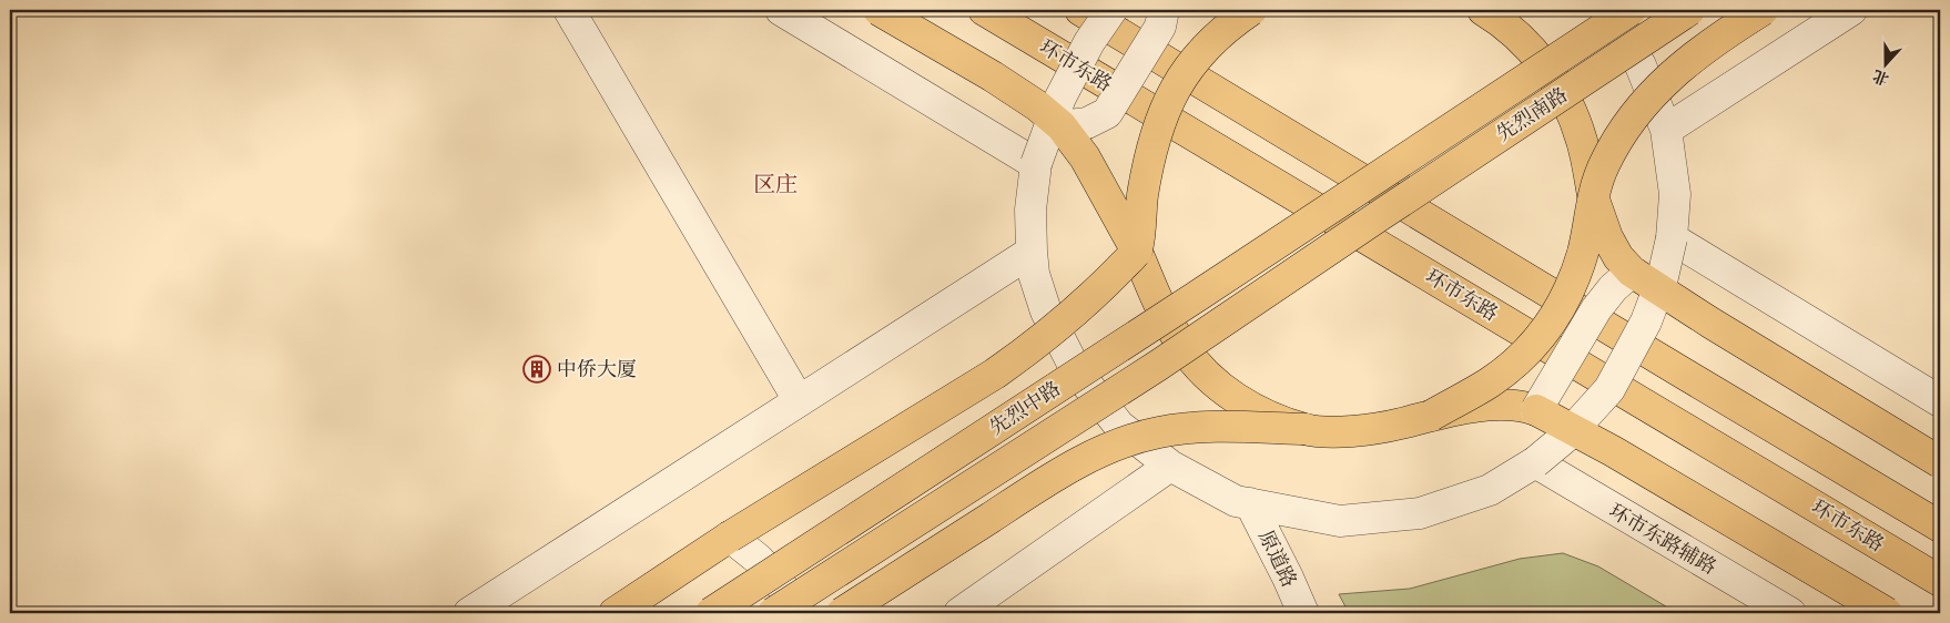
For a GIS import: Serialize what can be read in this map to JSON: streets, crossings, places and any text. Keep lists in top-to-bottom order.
{
  "streets": {
    "main road": ["环市东路", "先烈南路", "先烈中路"],
    "street": ["环市东路辅路", "原道路"]
  },
  "crossings": [
    ["先烈南路", "先烈中路"]
  ],
  "districts": ["区庄"],
  "places": {
    "building": ["中侨大厦"]
  },
  "north": "bottom"
}
